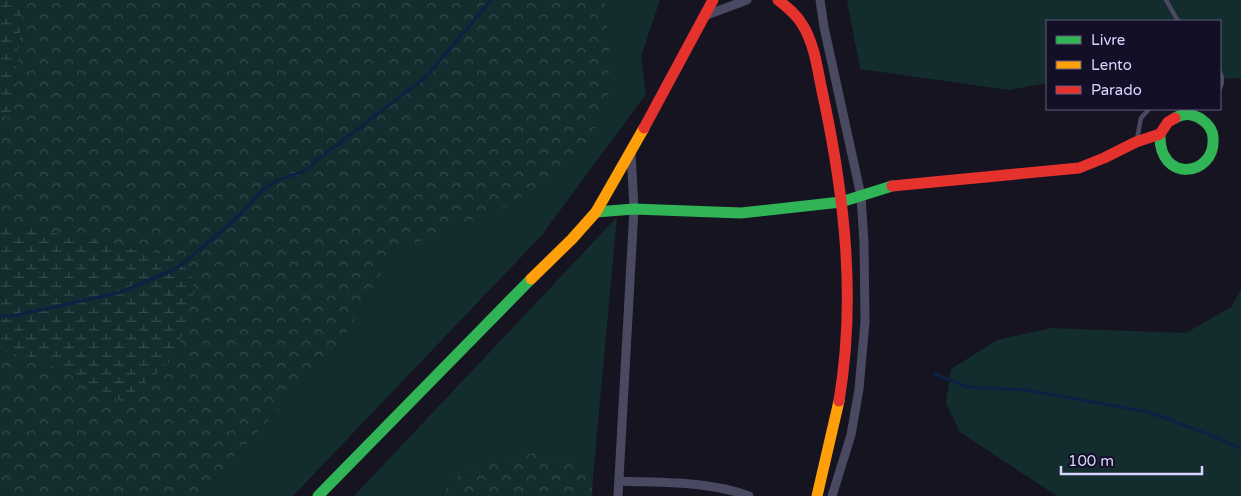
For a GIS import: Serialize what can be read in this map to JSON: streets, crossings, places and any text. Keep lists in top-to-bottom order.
{
  "legend": ["Livre", "Lento", "Parado"],
  "scale_bar": "100 m"
}
